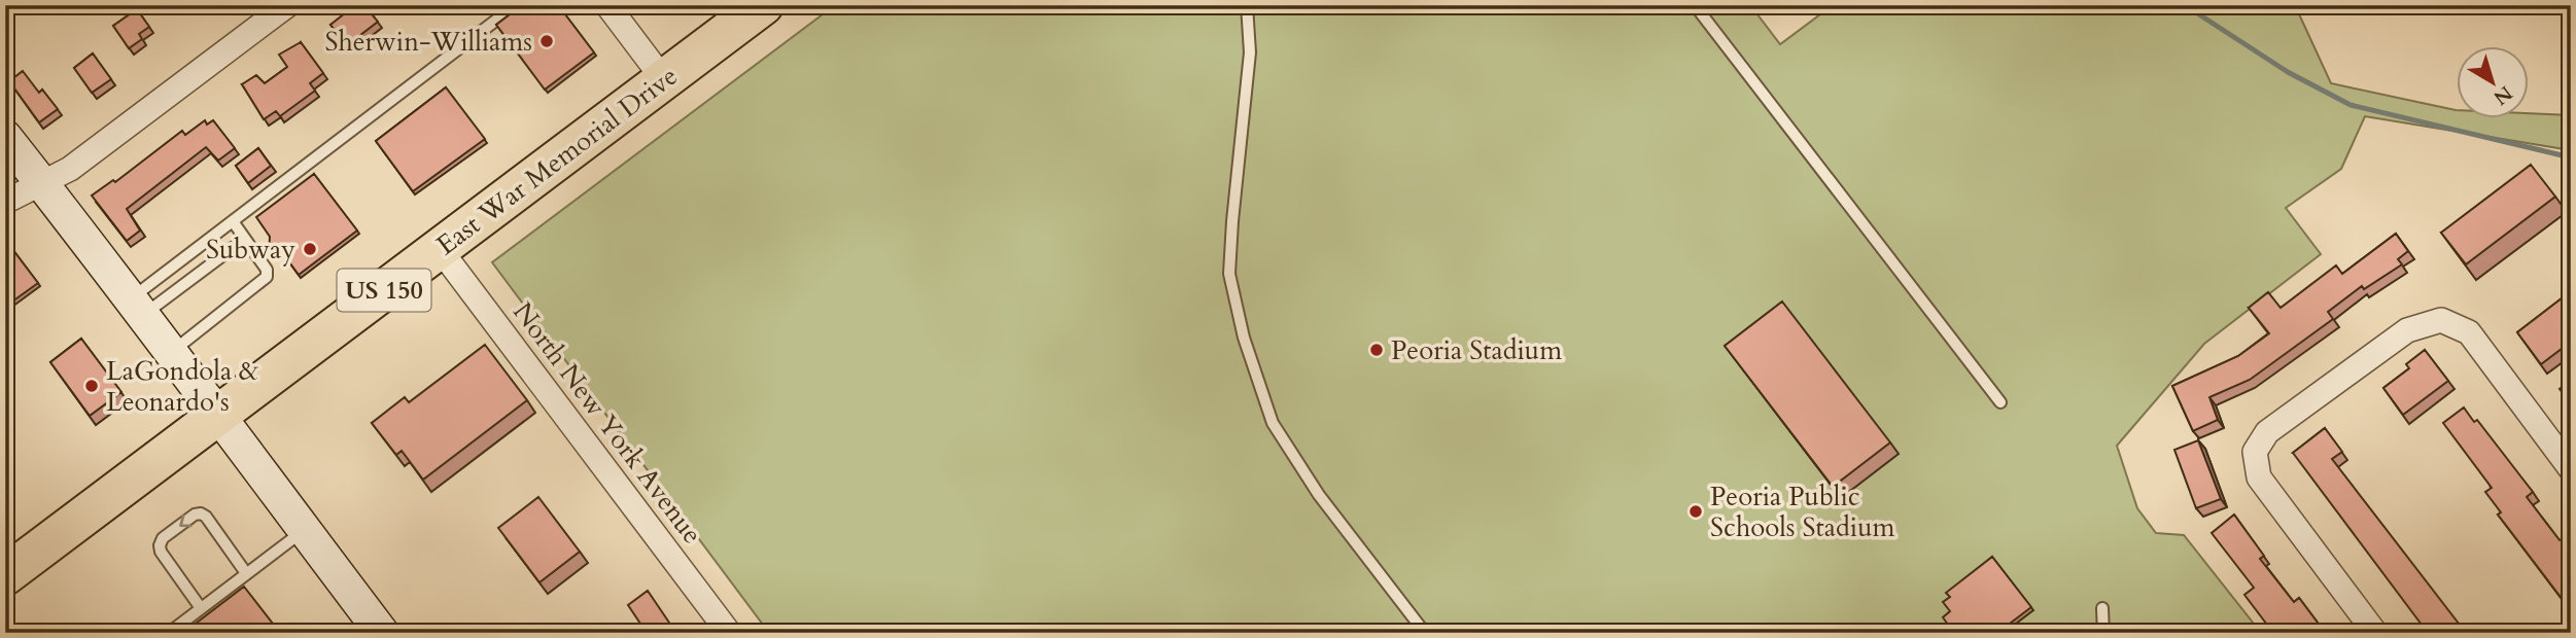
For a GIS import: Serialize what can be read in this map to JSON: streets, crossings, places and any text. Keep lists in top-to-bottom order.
{
  "streets": {
    "highway": ["East War Memorial Drive", "US 150"],
    "street": ["North New York Avenue"]
  },
  "crossings": [
    ["East War Memorial Drive", "North New York Avenue"]
  ],
  "places": [
    "Sherwin-Williams",
    "Subway",
    "Peoria Stadium",
    "LaGondola & Leonardo's",
    "Peoria Public Schools Stadium"
  ],
  "north": "bottom right"
}
